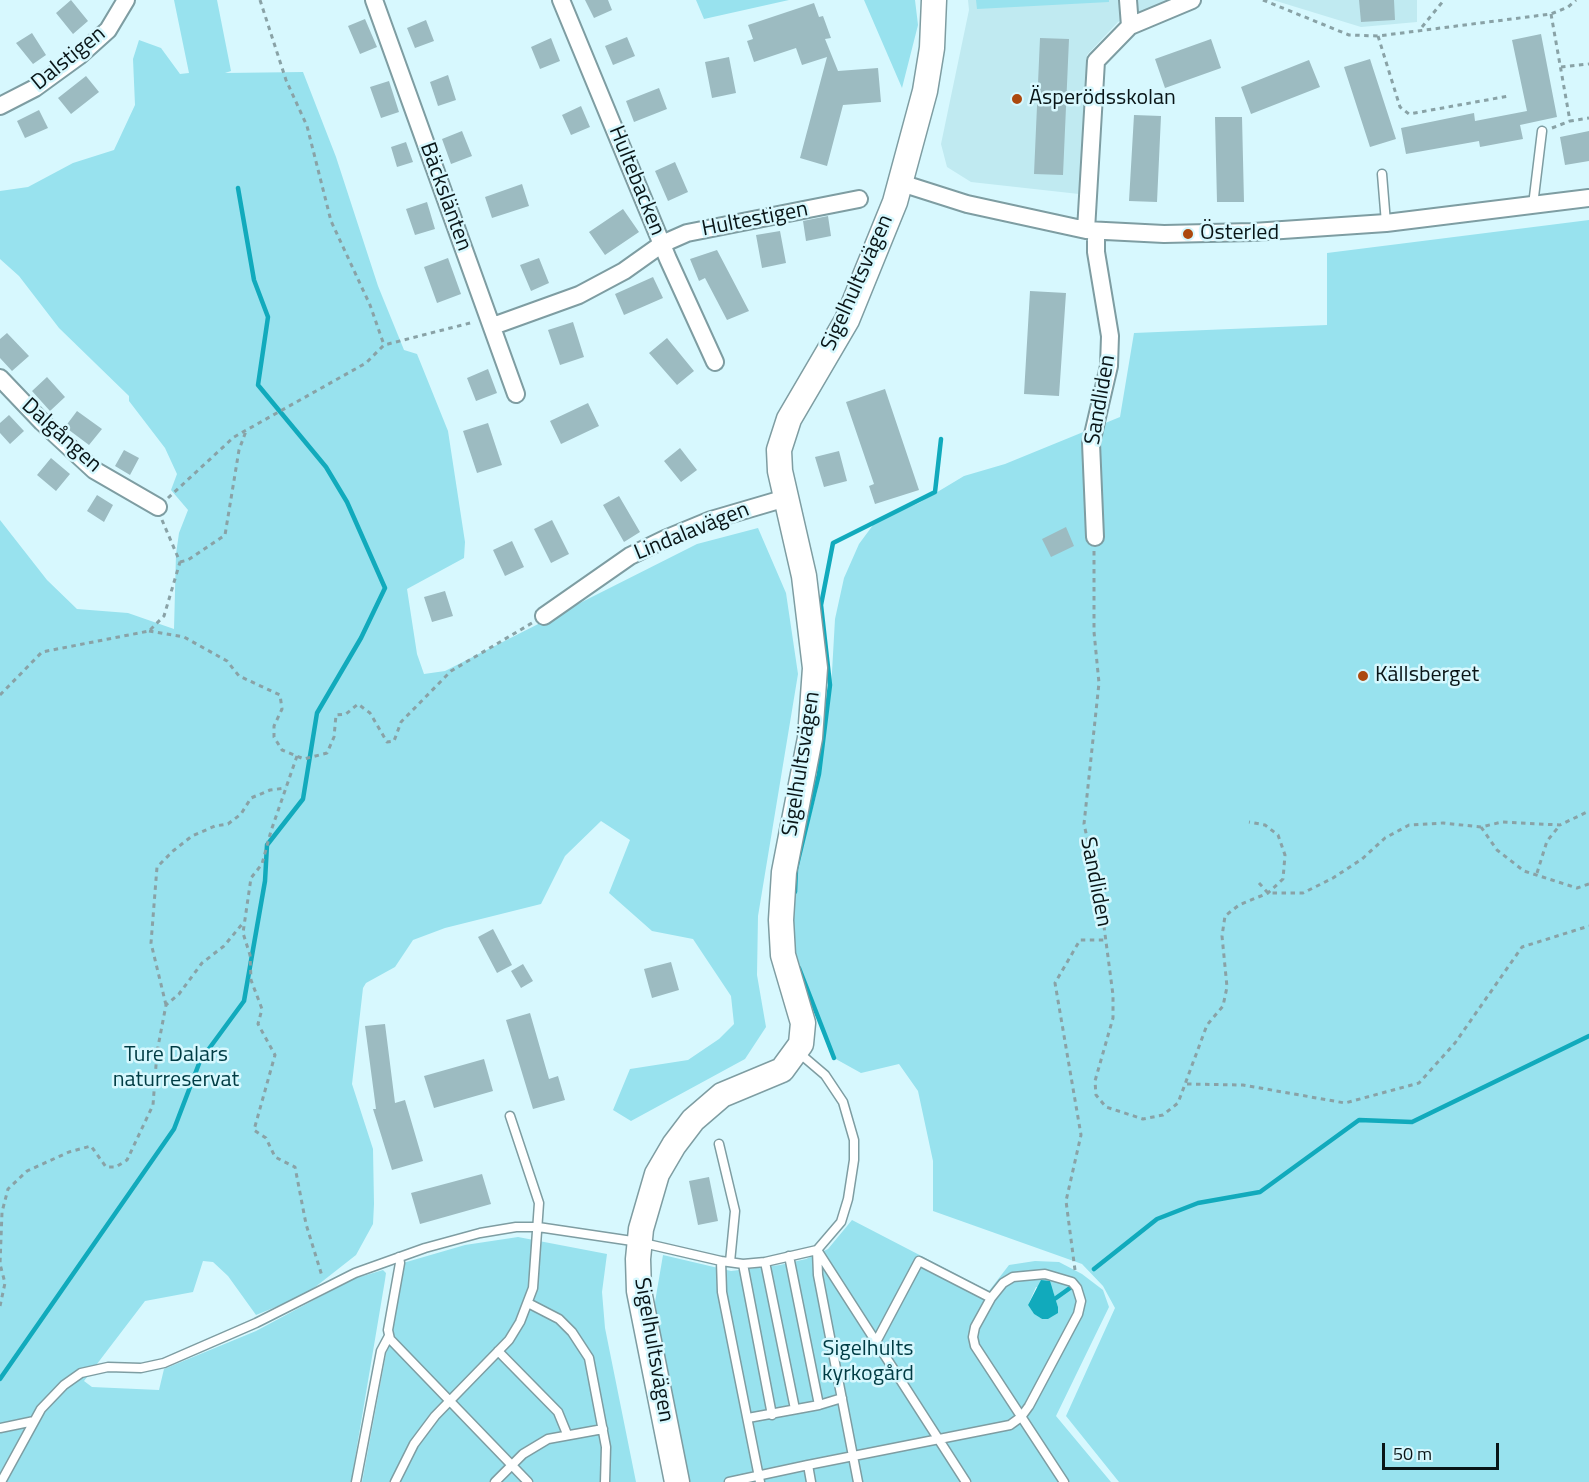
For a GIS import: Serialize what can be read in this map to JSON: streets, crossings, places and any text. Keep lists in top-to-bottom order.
{
  "streets": {
    "street": [
      "Dalstigen",
      "Hultebacken",
      "Bäckslänten",
      "Hultestigen",
      "Sigelhultsvägen",
      "Sandliden",
      "Dalgången",
      "Lindalavägen"
    ]
  },
  "crossings": [
    ["Hultebacken", "Hultestigen"],
    ["Bäckslänten", "Hultestigen"],
    ["Sigelhultsvägen", "Lindalavägen"]
  ],
  "parks": ["Ture Dalars naturreservat", "Sigelhults kyrkogård"],
  "places": ["Äsperödsskolan", "Österled", "Källsberget"],
  "scale_bar": "50 m"
}
